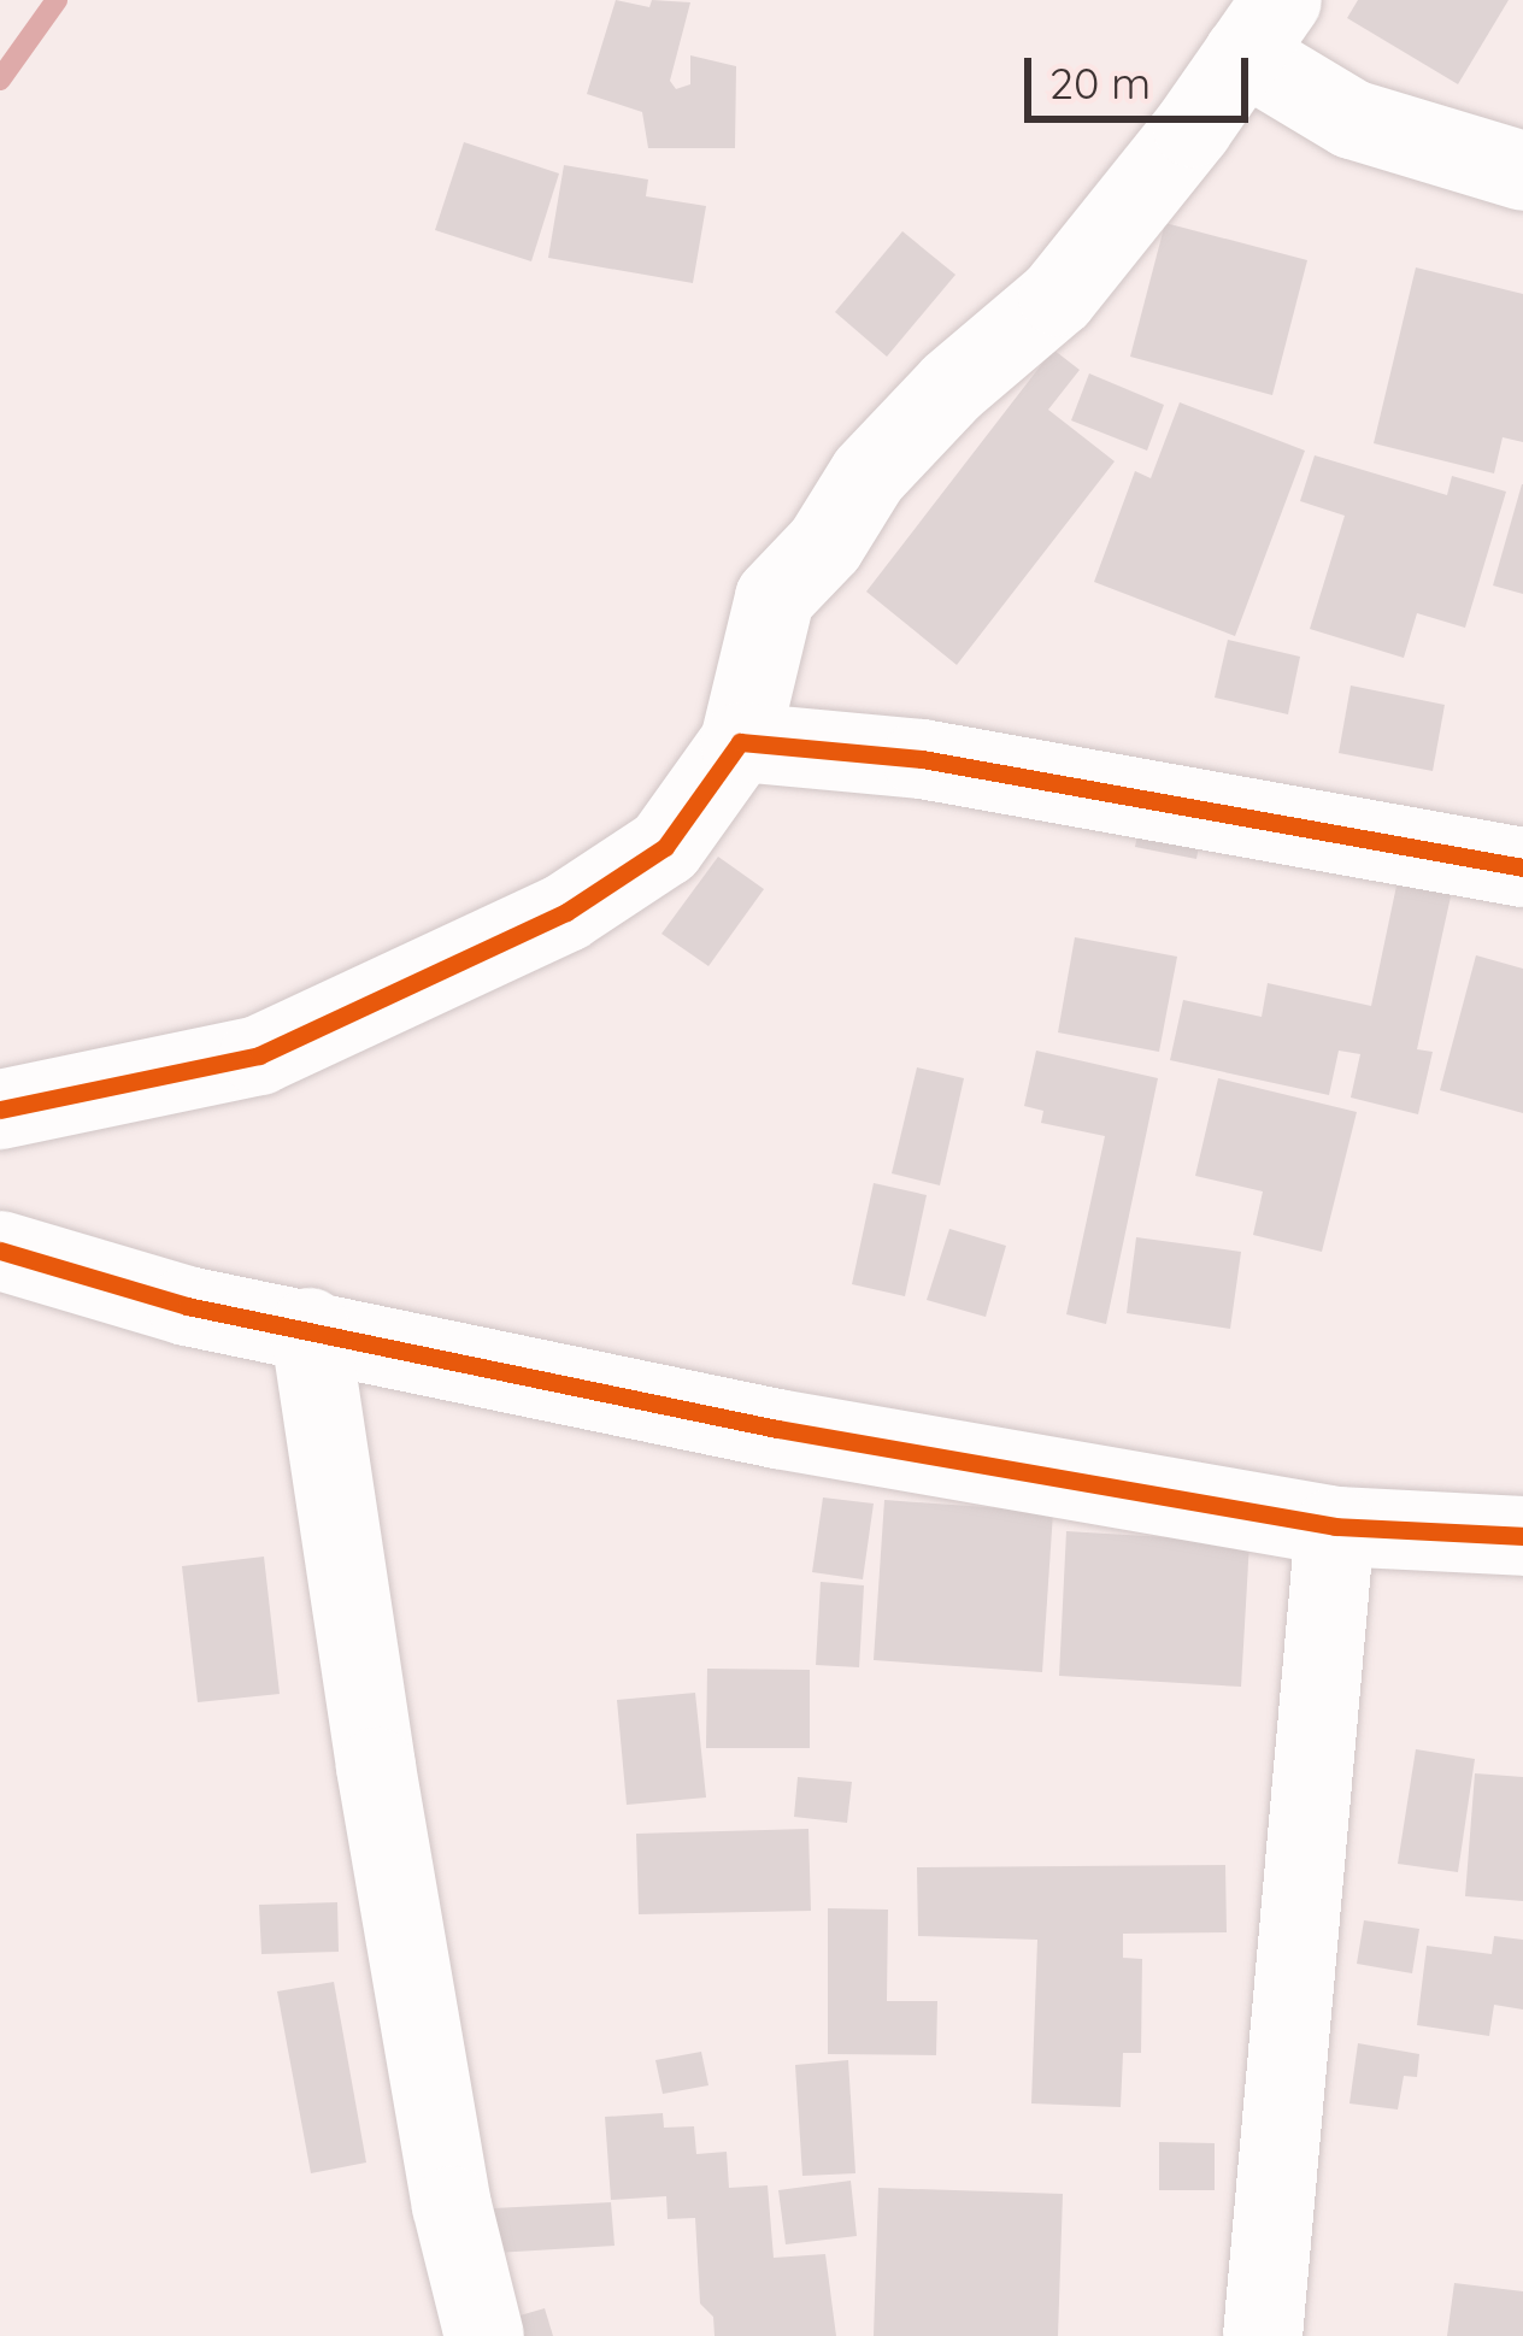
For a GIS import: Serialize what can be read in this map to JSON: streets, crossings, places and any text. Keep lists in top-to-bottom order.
{
  "scale_bar": "20 m"
}
